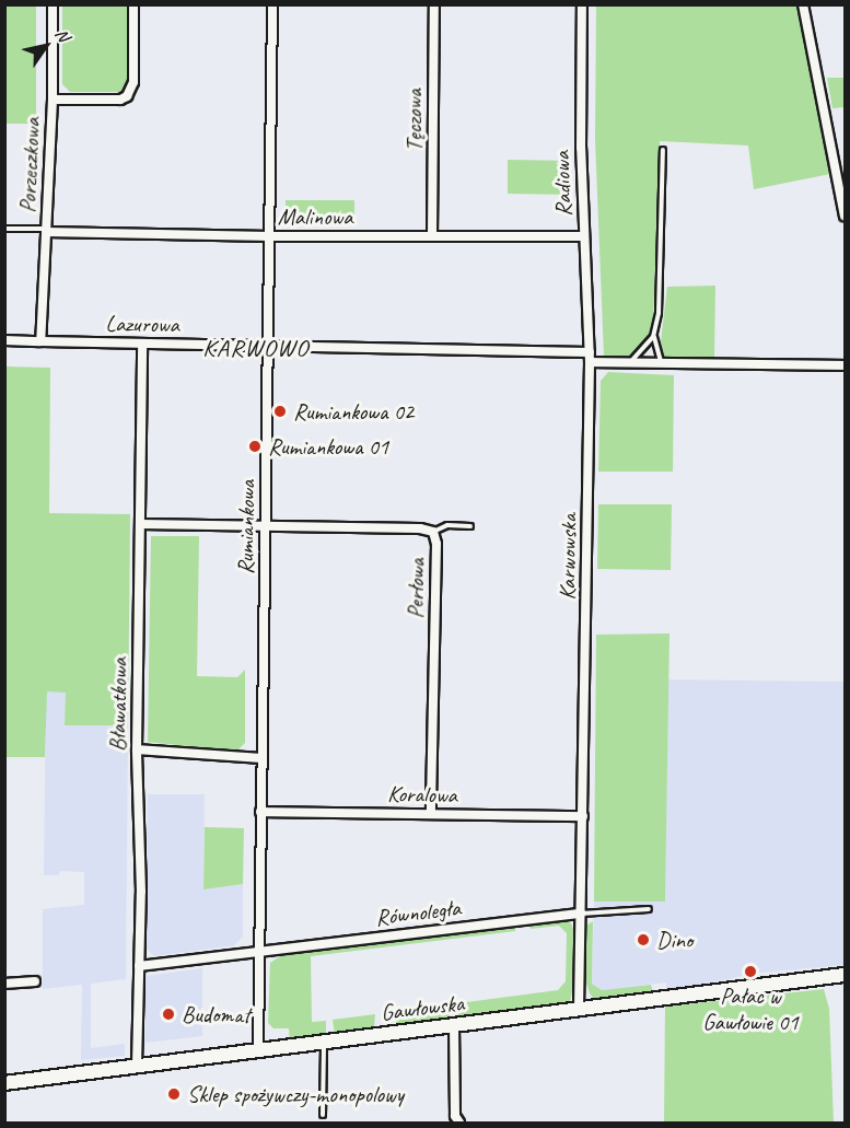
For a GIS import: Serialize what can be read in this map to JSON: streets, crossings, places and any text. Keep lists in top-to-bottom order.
{
  "streets": {
    "street": [
      "Tęczowa",
      "Porzeczkowa",
      "Radiowa",
      "Malinowa",
      "Lazurowa",
      "Rumiankowa",
      "Karwowska",
      "Perłowa",
      "Bławatkowa",
      "Koralowa",
      "Równoległa",
      "Gawłowska"
    ]
  },
  "crossings": [
    ["Tęczowa", "Malinowa"],
    ["Porzeczkowa", "Malinowa"],
    ["Radiowa", "Malinowa"],
    ["Radiowa", "Lazurowa"],
    ["Radiowa", "Karwowska"],
    ["Malinowa", "Rumiankowa"],
    ["Lazurowa", "Rumiankowa"],
    ["Lazurowa", "Karwowska"],
    ["Lazurowa", "Bławatkowa"],
    ["Rumiankowa", "Perłowa"],
    ["Rumiankowa", "Koralowa"],
    ["Rumiankowa", "Równoległa"],
    ["Rumiankowa", "Gawłowska"],
    ["Karwowska", "Koralowa"],
    ["Karwowska", "Równoległa"],
    ["Karwowska", "Gawłowska"],
    ["Perłowa", "Bławatkowa"],
    ["Perłowa", "Koralowa"],
    ["Bławatkowa", "Równoległa"],
    ["Bławatkowa", "Gawłowska"]
  ],
  "districts": ["KARWOWO"],
  "places": [
    "Rumiankowa 02",
    "Rumiankowa 01",
    "Dino",
    "Pałac w Gawłowie 01",
    "Budomat",
    "Sklep spożywczy-monopolowy"
  ],
  "north": "top right"
}
